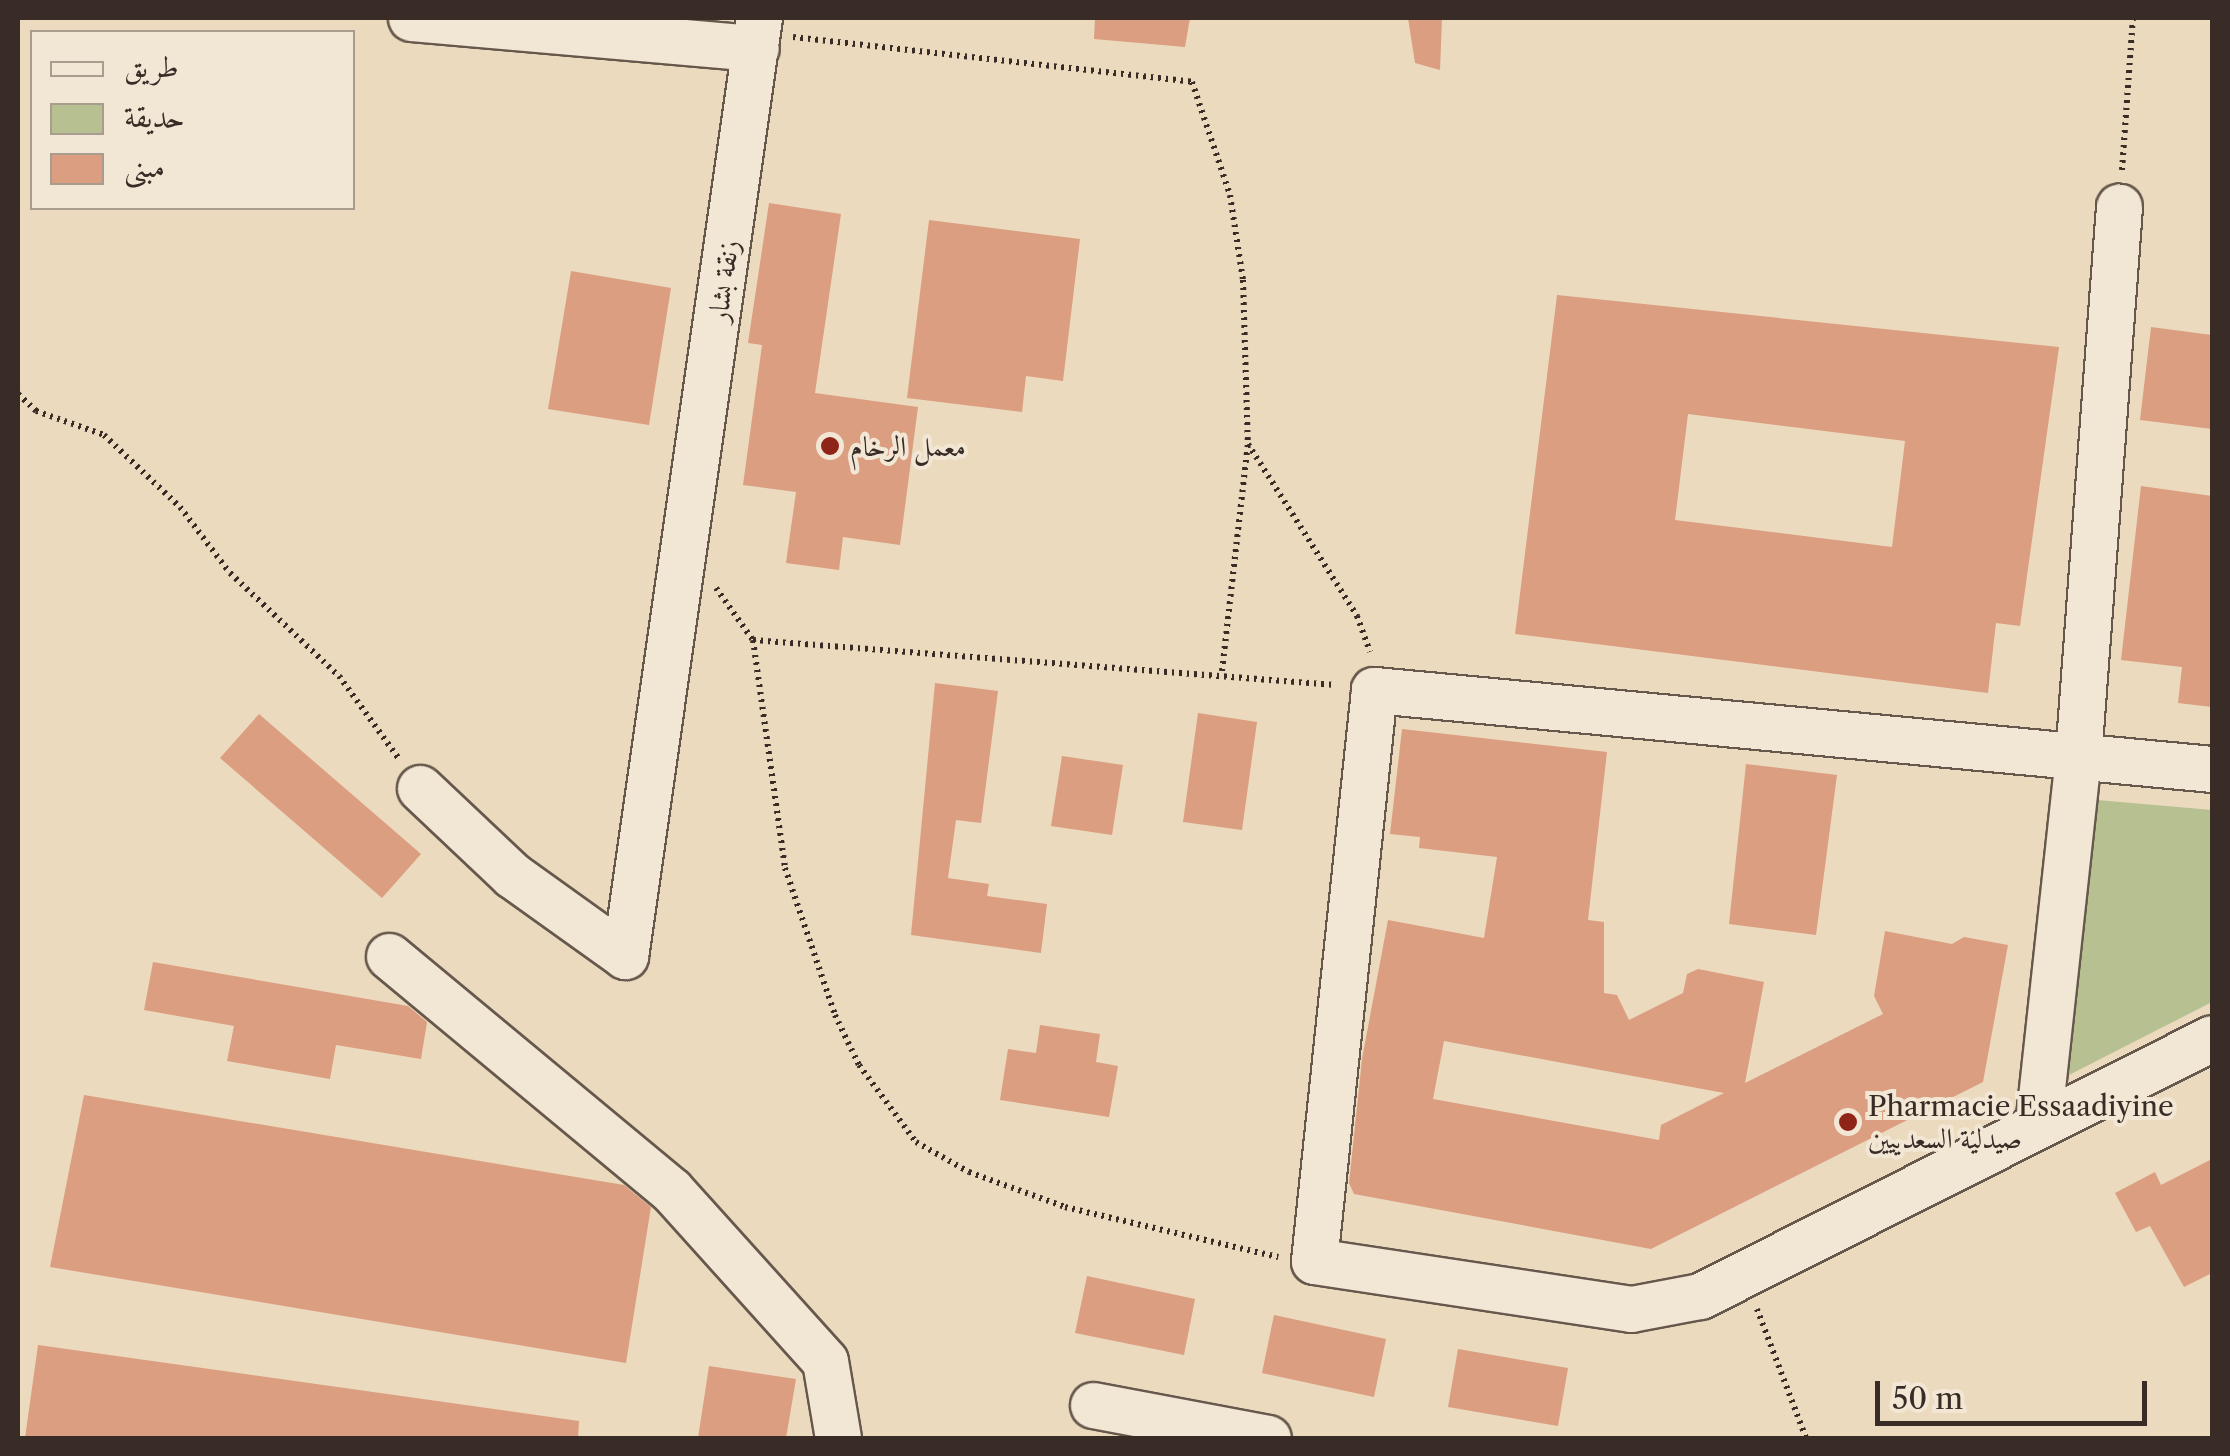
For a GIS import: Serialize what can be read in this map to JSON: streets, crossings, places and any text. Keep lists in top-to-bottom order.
{
  "streets": {
    "street": ["زنقة بشار"]
  },
  "places": ["معمل الرخام", "Pharmacie Essaadiyine صيدلية السعدييين"],
  "legend": ["طريق", "حديقة", "مبنى"],
  "scale_bar": "50 m"
}
